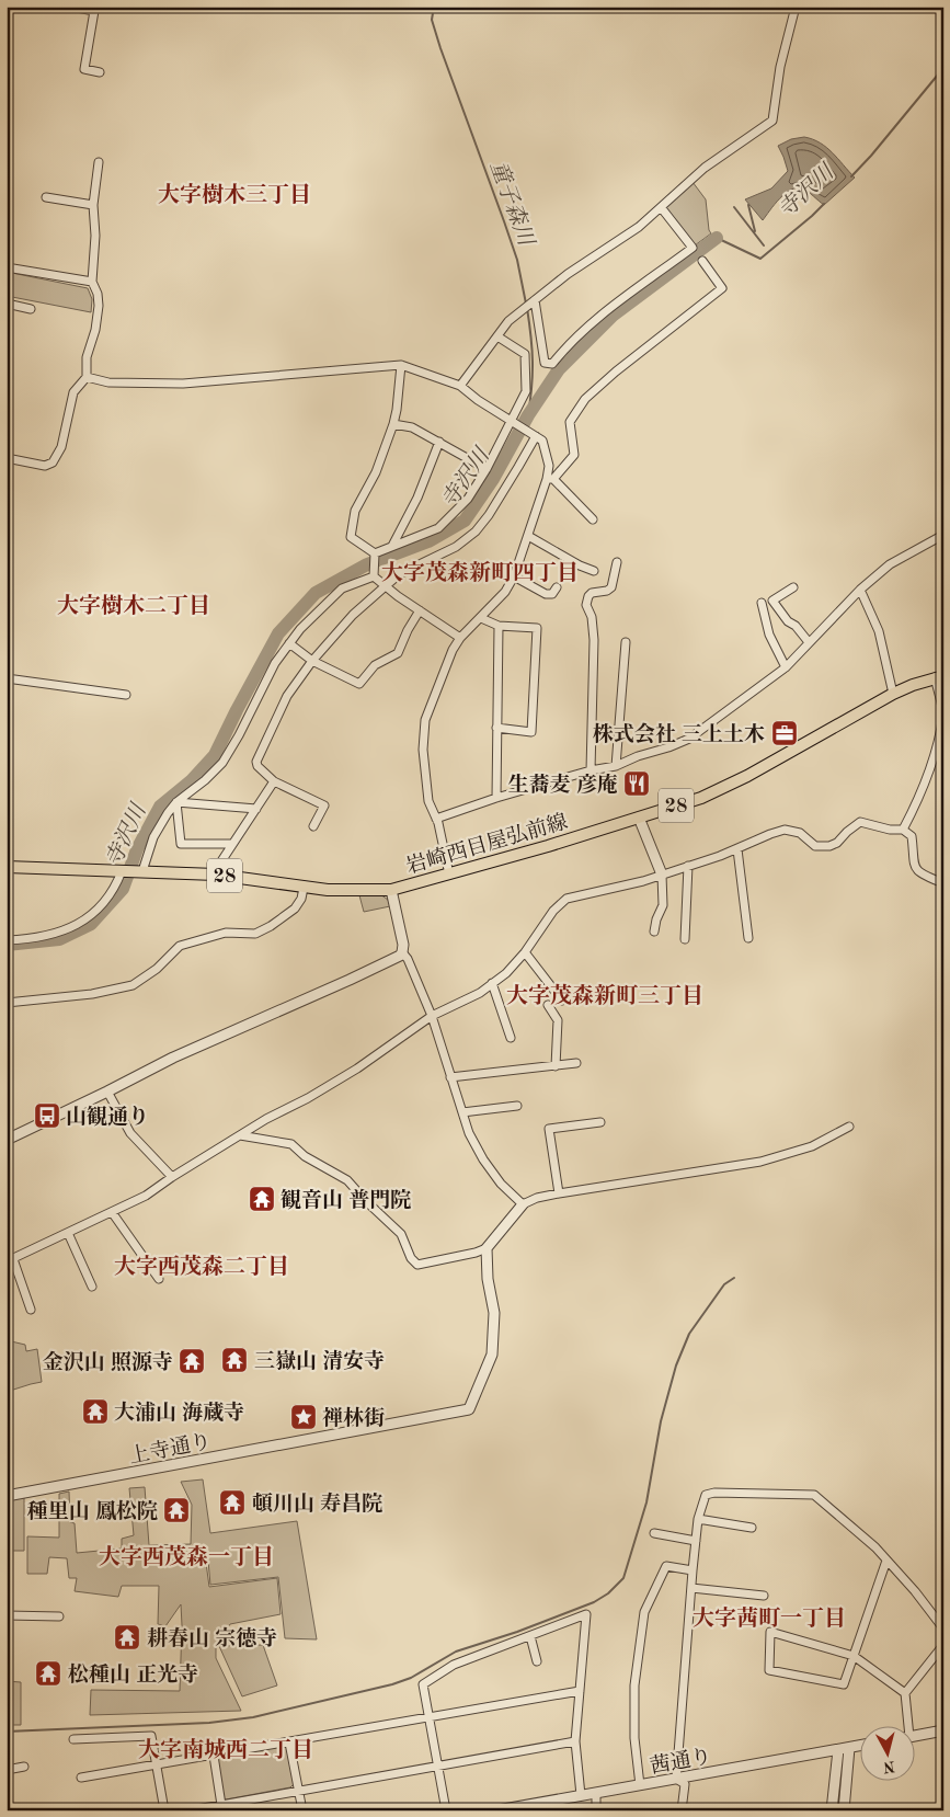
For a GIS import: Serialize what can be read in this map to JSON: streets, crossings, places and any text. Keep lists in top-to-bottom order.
{
  "streets": {
    "main road": ["28", "岩崎西目屋弘前線"],
    "street": ["上寺通り", "茜通り"]
  },
  "districts": [
    "大字樹木三丁目",
    "大字茂森新町四丁目",
    "大字樹木二丁目",
    "大字茂森新町三丁目",
    "大字西茂森二丁目",
    "大字西茂森一丁目",
    "大字茜町一丁目",
    "大字南城西二丁目"
  ],
  "water": ["寺沢川", "童子森川"],
  "places": {
    "office": ["株式会社 三上土木"],
    "restaurant": ["生蕎麦 彦庵"],
    "bus stop": ["山観通り"],
    "temple": [
      "観音山 普門院",
      "三嶽山 清安寺",
      "金沢山 照源寺",
      "大浦山 海蔵寺",
      "頓川山 寿昌院",
      "種里山 鳳松院",
      "耕春山 宗徳寺",
      "松種山 正光寺"
    ],
    "place": ["禅林街"]
  },
  "north": "bottom"
}
